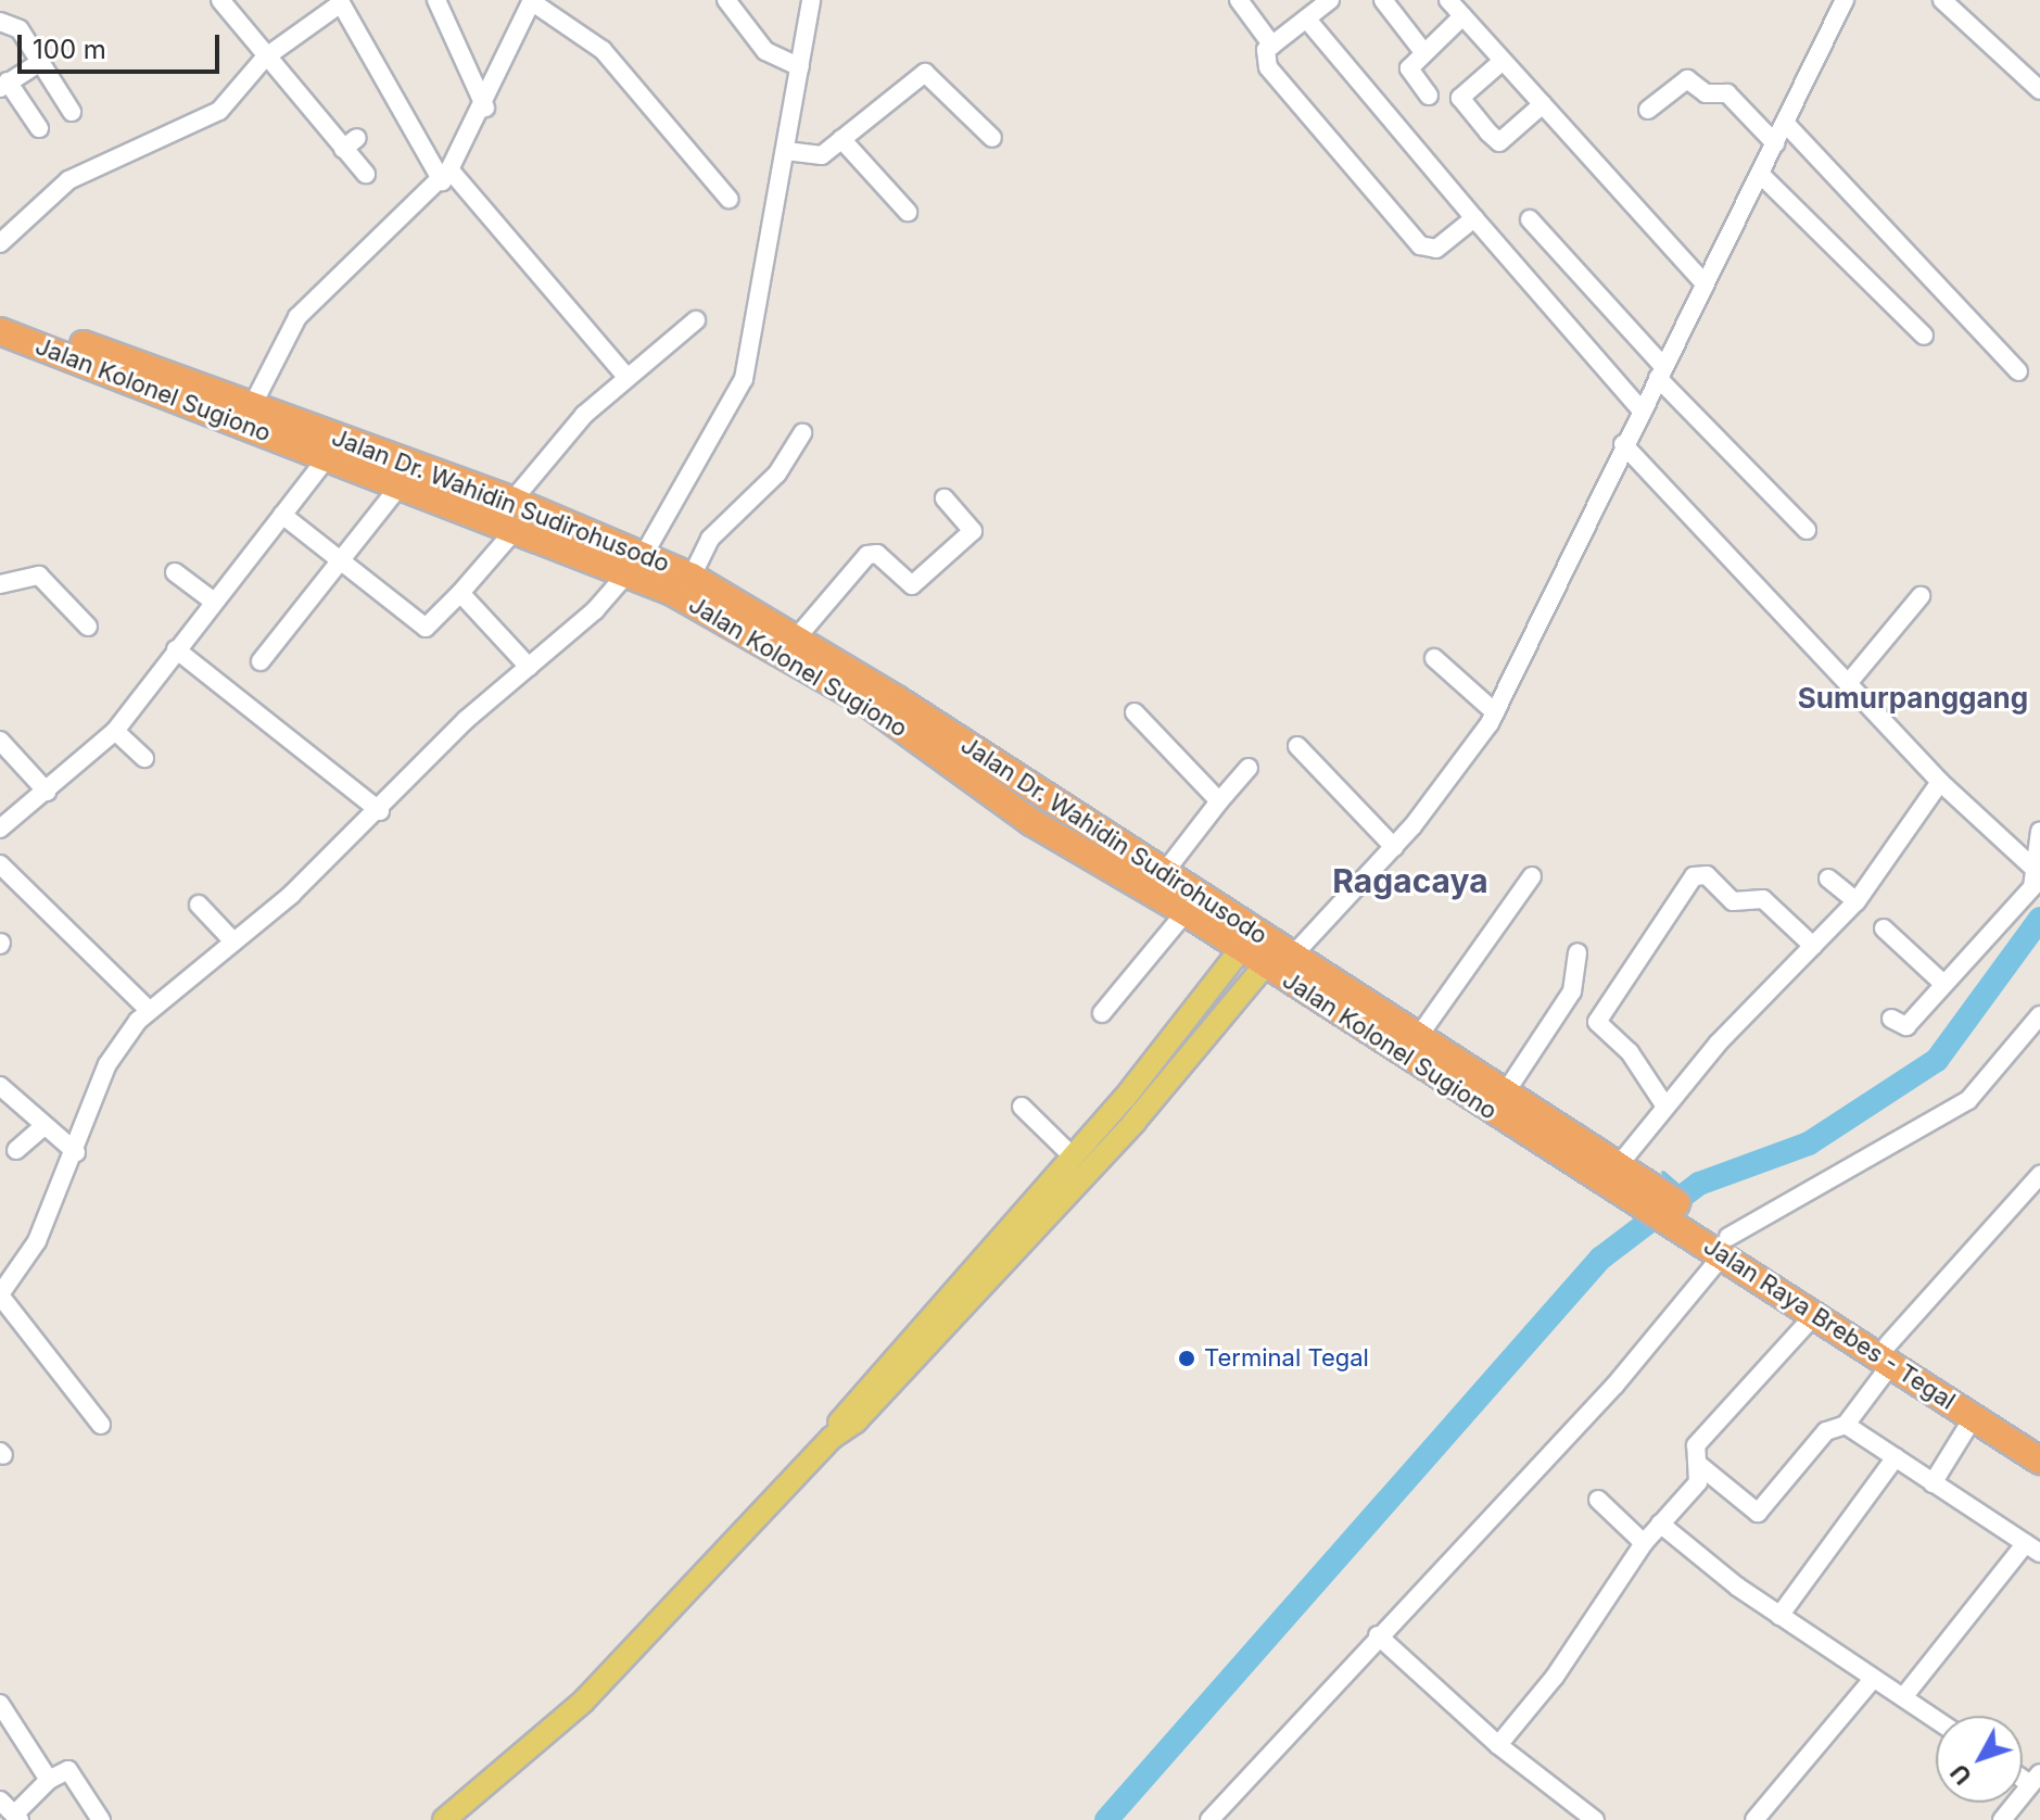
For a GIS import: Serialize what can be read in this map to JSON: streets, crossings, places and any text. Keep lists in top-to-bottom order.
{
  "streets": {
    "highway": ["Jalan Kolonel Sugiono", "Jalan Dr. Wahidin Sudirohusodo", "Jalan Raya Brebes - Tegal"]
  },
  "crossings": [
    ["Jalan Kolonel Sugiono", "Jalan Dr. Wahidin Sudirohusodo"],
    ["Jalan Kolonel Sugiono", "Jalan Raya Brebes - Tegal"]
  ],
  "districts": ["Sumurpanggang", "Ragacaya"],
  "places": ["Terminal Tegal"],
  "scale_bar": "100 m",
  "north": "bottom left"
}
